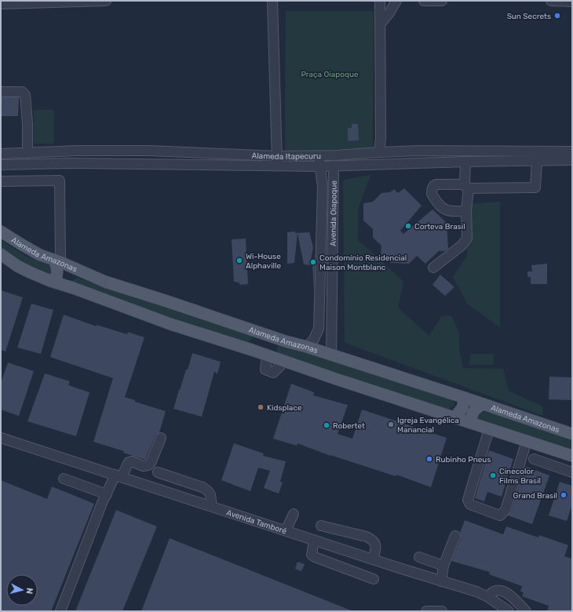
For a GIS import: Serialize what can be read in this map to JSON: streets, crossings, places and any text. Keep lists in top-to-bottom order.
{
  "streets": {
    "main road": ["Alameda Amazonas"],
    "street": ["Alameda Itapecuru", "Avenida Oiapoque", "Avenida Tamboré"]
  },
  "crossings": [
    ["Alameda Itapecuru", "Avenida Oiapoque"],
    ["Avenida Oiapoque", "Alameda Amazonas"]
  ],
  "parks": ["Praça Oiapoque"],
  "places": [
    "Sun Secrets",
    "Corteva Brasil",
    "Wi-House Alphaville",
    "Condomínio Residencial Maison Montblanc",
    "Kidsplace",
    "Igreja Evangélica Manancial",
    "Robertet",
    "Rubinho Pneus",
    "Cinecolor Films Brasil",
    "Grand Brasil"
  ],
  "north": "right"
}
